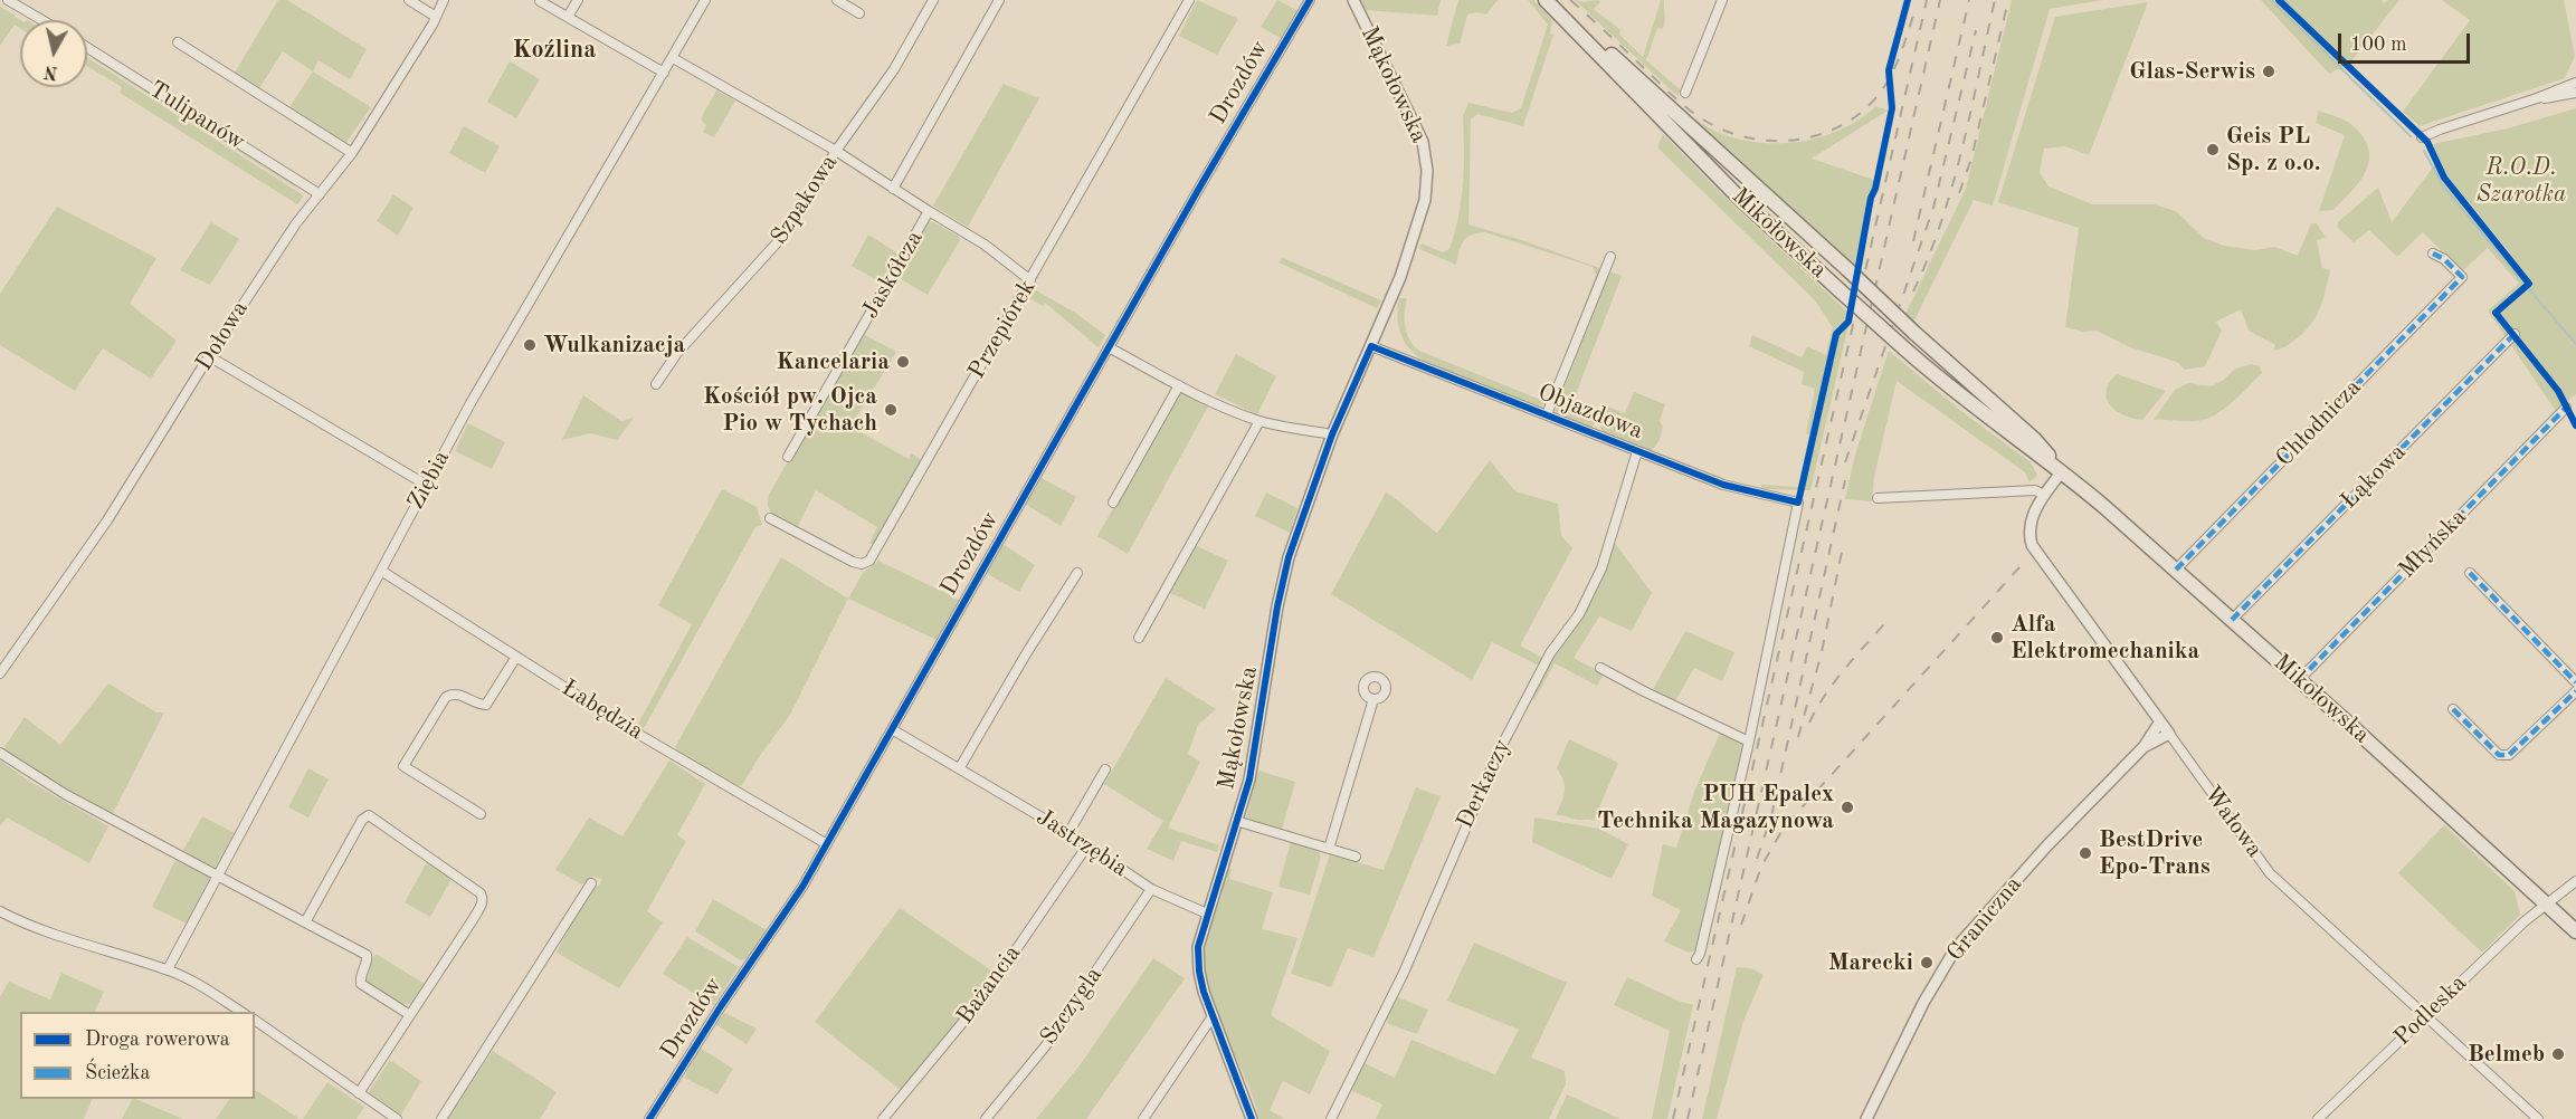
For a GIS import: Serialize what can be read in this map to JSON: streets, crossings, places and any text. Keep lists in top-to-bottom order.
{
  "streets": {
    "main road": ["Mikołowska"],
    "street": [
      "Drozdów",
      "Mąkołowska",
      "Tulipanów",
      "Szpakowa",
      "Jaskółcza",
      "Przepiórek",
      "Dołowa",
      "Objazdowa",
      "Chłodnicza",
      "Łąkowa",
      "Ziębia",
      "Młyńska",
      "Łabędzia",
      "Derkaczy",
      "Wałowa",
      "Jastrzębia",
      "Graniczna",
      "Bażancia",
      "Szczygla",
      "Podleska"
    ]
  },
  "crossings": [
    ["Drozdów", "Łabędzia"],
    ["Drozdów", "Jastrzębia"],
    ["Mąkołowska", "Objazdowa"],
    ["Mąkołowska", "Jastrzębia"],
    ["Tulipanów", "Dołowa"],
    ["Szpakowa", "Jaskółcza"],
    ["Mikołowska", "Chłodnicza"],
    ["Mikołowska", "Łąkowa"],
    ["Mikołowska", "Młyńska"],
    ["Mikołowska", "Wałowa"],
    ["Mikołowska", "Podleska"],
    ["Jaskółcza", "Ziębia"],
    ["Objazdowa", "Derkaczy"],
    ["Ziębia", "Łabędzia"],
    ["Wałowa", "Podleska"],
    ["Jastrzębia", "Bażancia"],
    ["Jastrzębia", "Szczygla"]
  ],
  "districts": ["Koźlina"],
  "parks": ["R.O.D. Szarotka"],
  "places": [
    "Glas-Serwis",
    "Geis PL Sp. z o.o.",
    "Wulkanizacja",
    "Kancelaria",
    "Kościół pw. Ojca Pio w Tychach",
    "Alfa Elektromechanika",
    "PUH Epalex Technika Magazynowa",
    "BestDrive Epo-Trans",
    "Marecki",
    "Belmeb"
  ],
  "legend": ["Droga rowerowa", "Ścieżka"],
  "scale_bar": "100 m",
  "north": "bottom"
}
